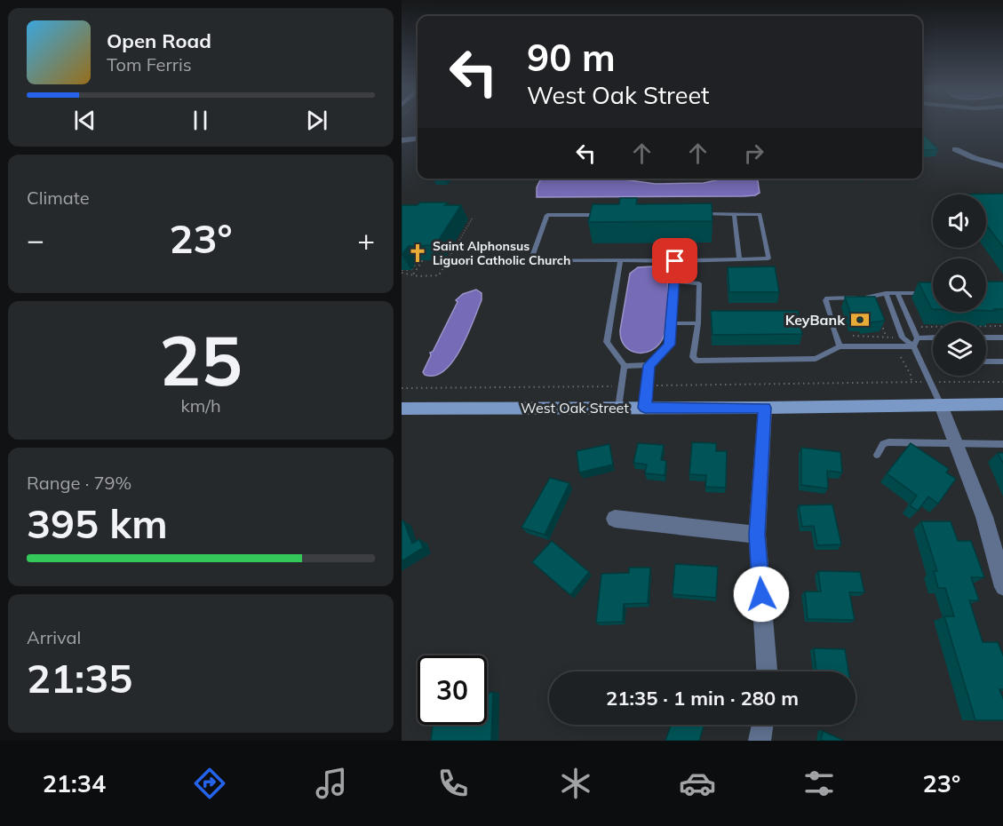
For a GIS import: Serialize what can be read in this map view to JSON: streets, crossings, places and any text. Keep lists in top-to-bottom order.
{
  "streets": {
    "main road": ["West Oak Street"]
  },
  "places": {
    "church": ["Saint Alphonsus Liguori Catholic Church"],
    "bank": ["KeyBank"]
  },
  "page": {
    "turn": ["90 m", "West Oak Street"],
    "song": ["Open Road", "Tom Ferris"],
    "tile": [
      "Climate",
      ["25", "km/h"],
      ["Range · 79%", "395 km"],
      ["Arrival", "21:35"]
    ],
    "heat": ["−", "23°", "+"],
    "limit": "30",
    "trip": "21:35 · 1 min · 280 m",
    "tabs": ["21:34", "23°"]
  }
}
